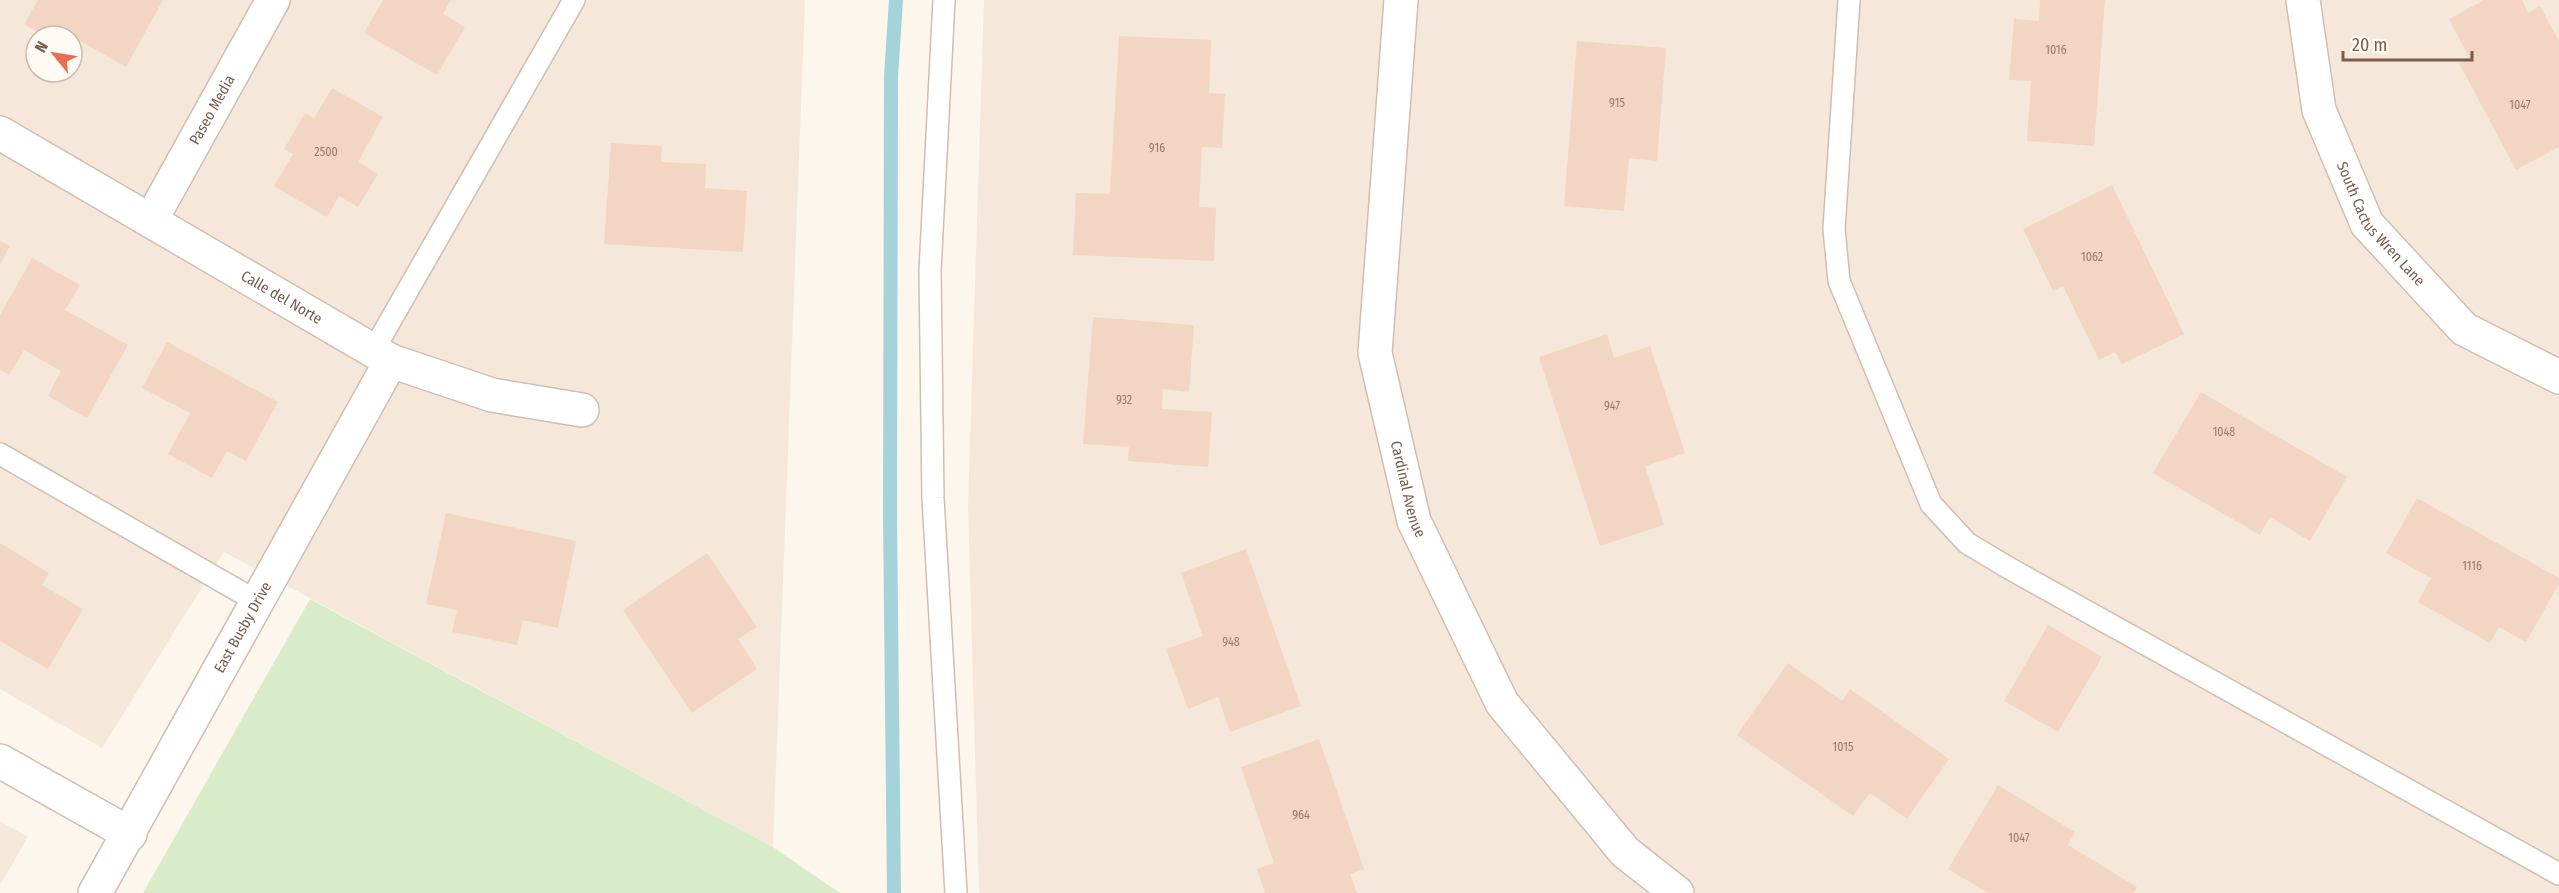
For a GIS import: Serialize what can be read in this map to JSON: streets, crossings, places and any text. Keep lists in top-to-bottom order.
{
  "streets": {
    "street": [
      "Paseo Media",
      "South Cactus Wren Lane",
      "Calle del Norte",
      "Cardinal Avenue",
      "East Busby Drive"
    ]
  },
  "crossings": [
    ["Paseo Media", "Calle del Norte"],
    ["Calle del Norte", "East Busby Drive"]
  ],
  "house_numbers": [
    "1016",
    "915",
    "1047",
    "916",
    "2500",
    "1062",
    "932",
    "947",
    "1048",
    "1116",
    "948",
    "1015",
    "964",
    "1047"
  ],
  "scale_bar": "20 m",
  "north": "top left"
}
